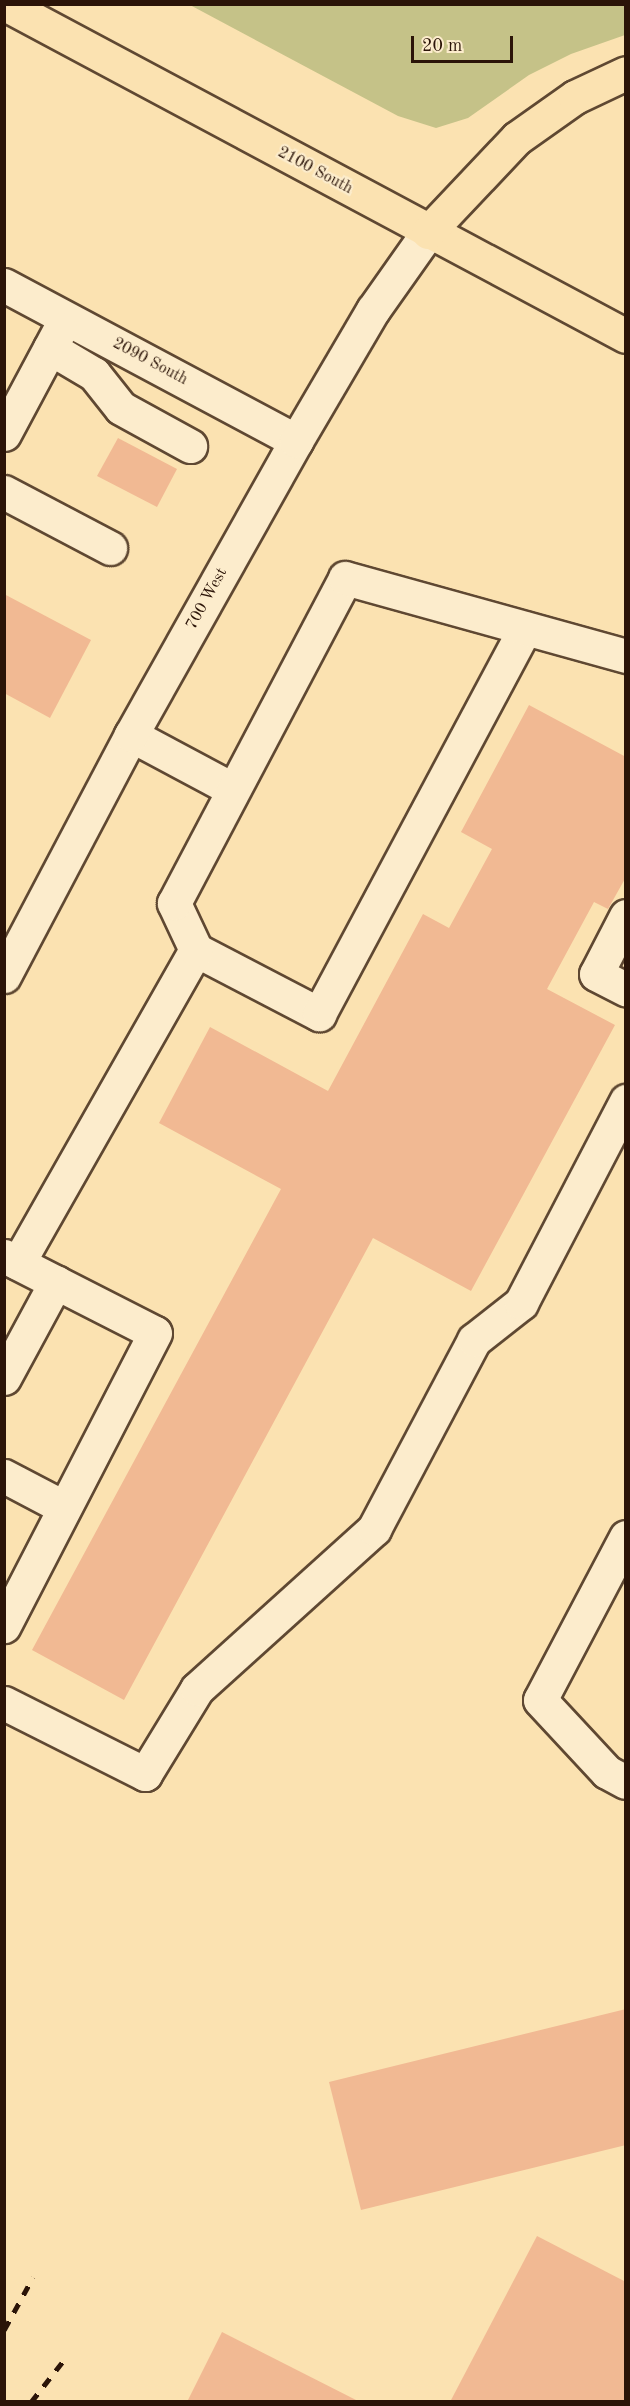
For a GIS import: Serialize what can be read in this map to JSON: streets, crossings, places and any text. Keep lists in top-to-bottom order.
{
  "streets": {
    "main road": ["2100 South"],
    "street": ["2090 South", "700 West"]
  },
  "crossings": [
    ["2100 South", "700 West"],
    ["2090 South", "700 West"]
  ],
  "scale_bar": "20 m"
}
